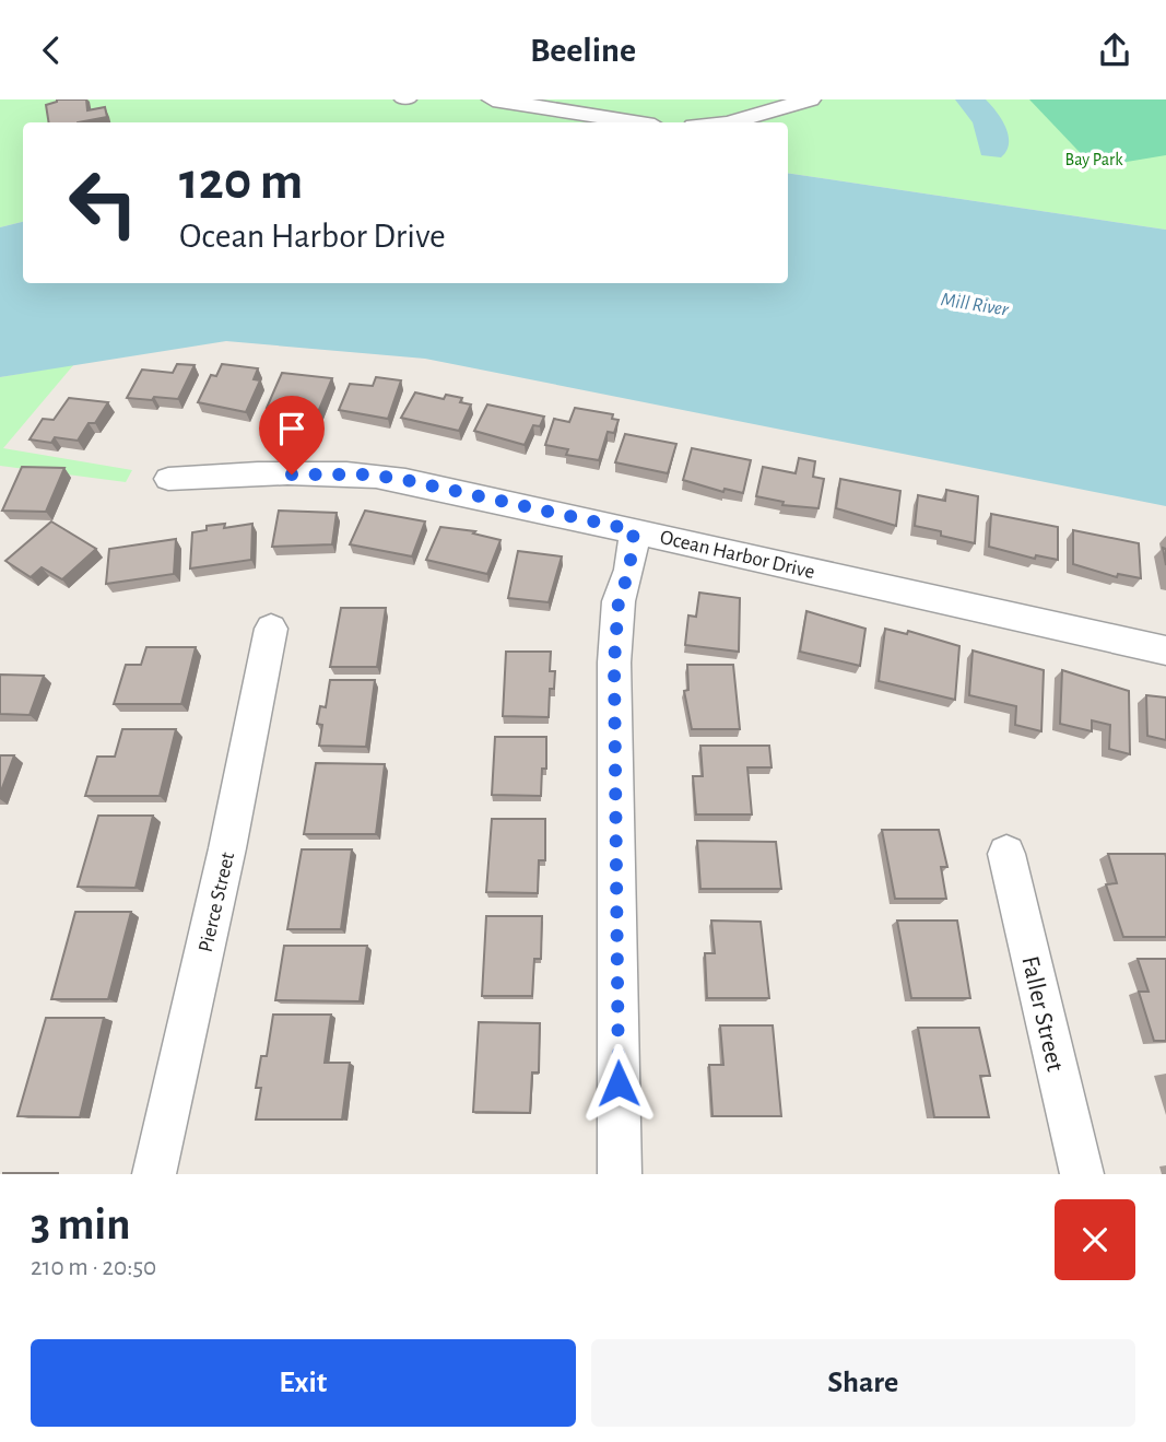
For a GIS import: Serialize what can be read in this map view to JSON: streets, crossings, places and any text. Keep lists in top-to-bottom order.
{
  "streets": {
    "street": ["Ocean Harbor Drive", "Pierce Street", "Faller Street"]
  },
  "water": ["Mill River"],
  "parks": ["Bay Park"],
  "page": {
    "header": "Beeline",
    "turn": ["120 m", "Ocean Harbor Drive"],
    "heading": ["3 min", "210 m · 20:50"],
    "buttons": ["Exit", "Share"]
  }
}
